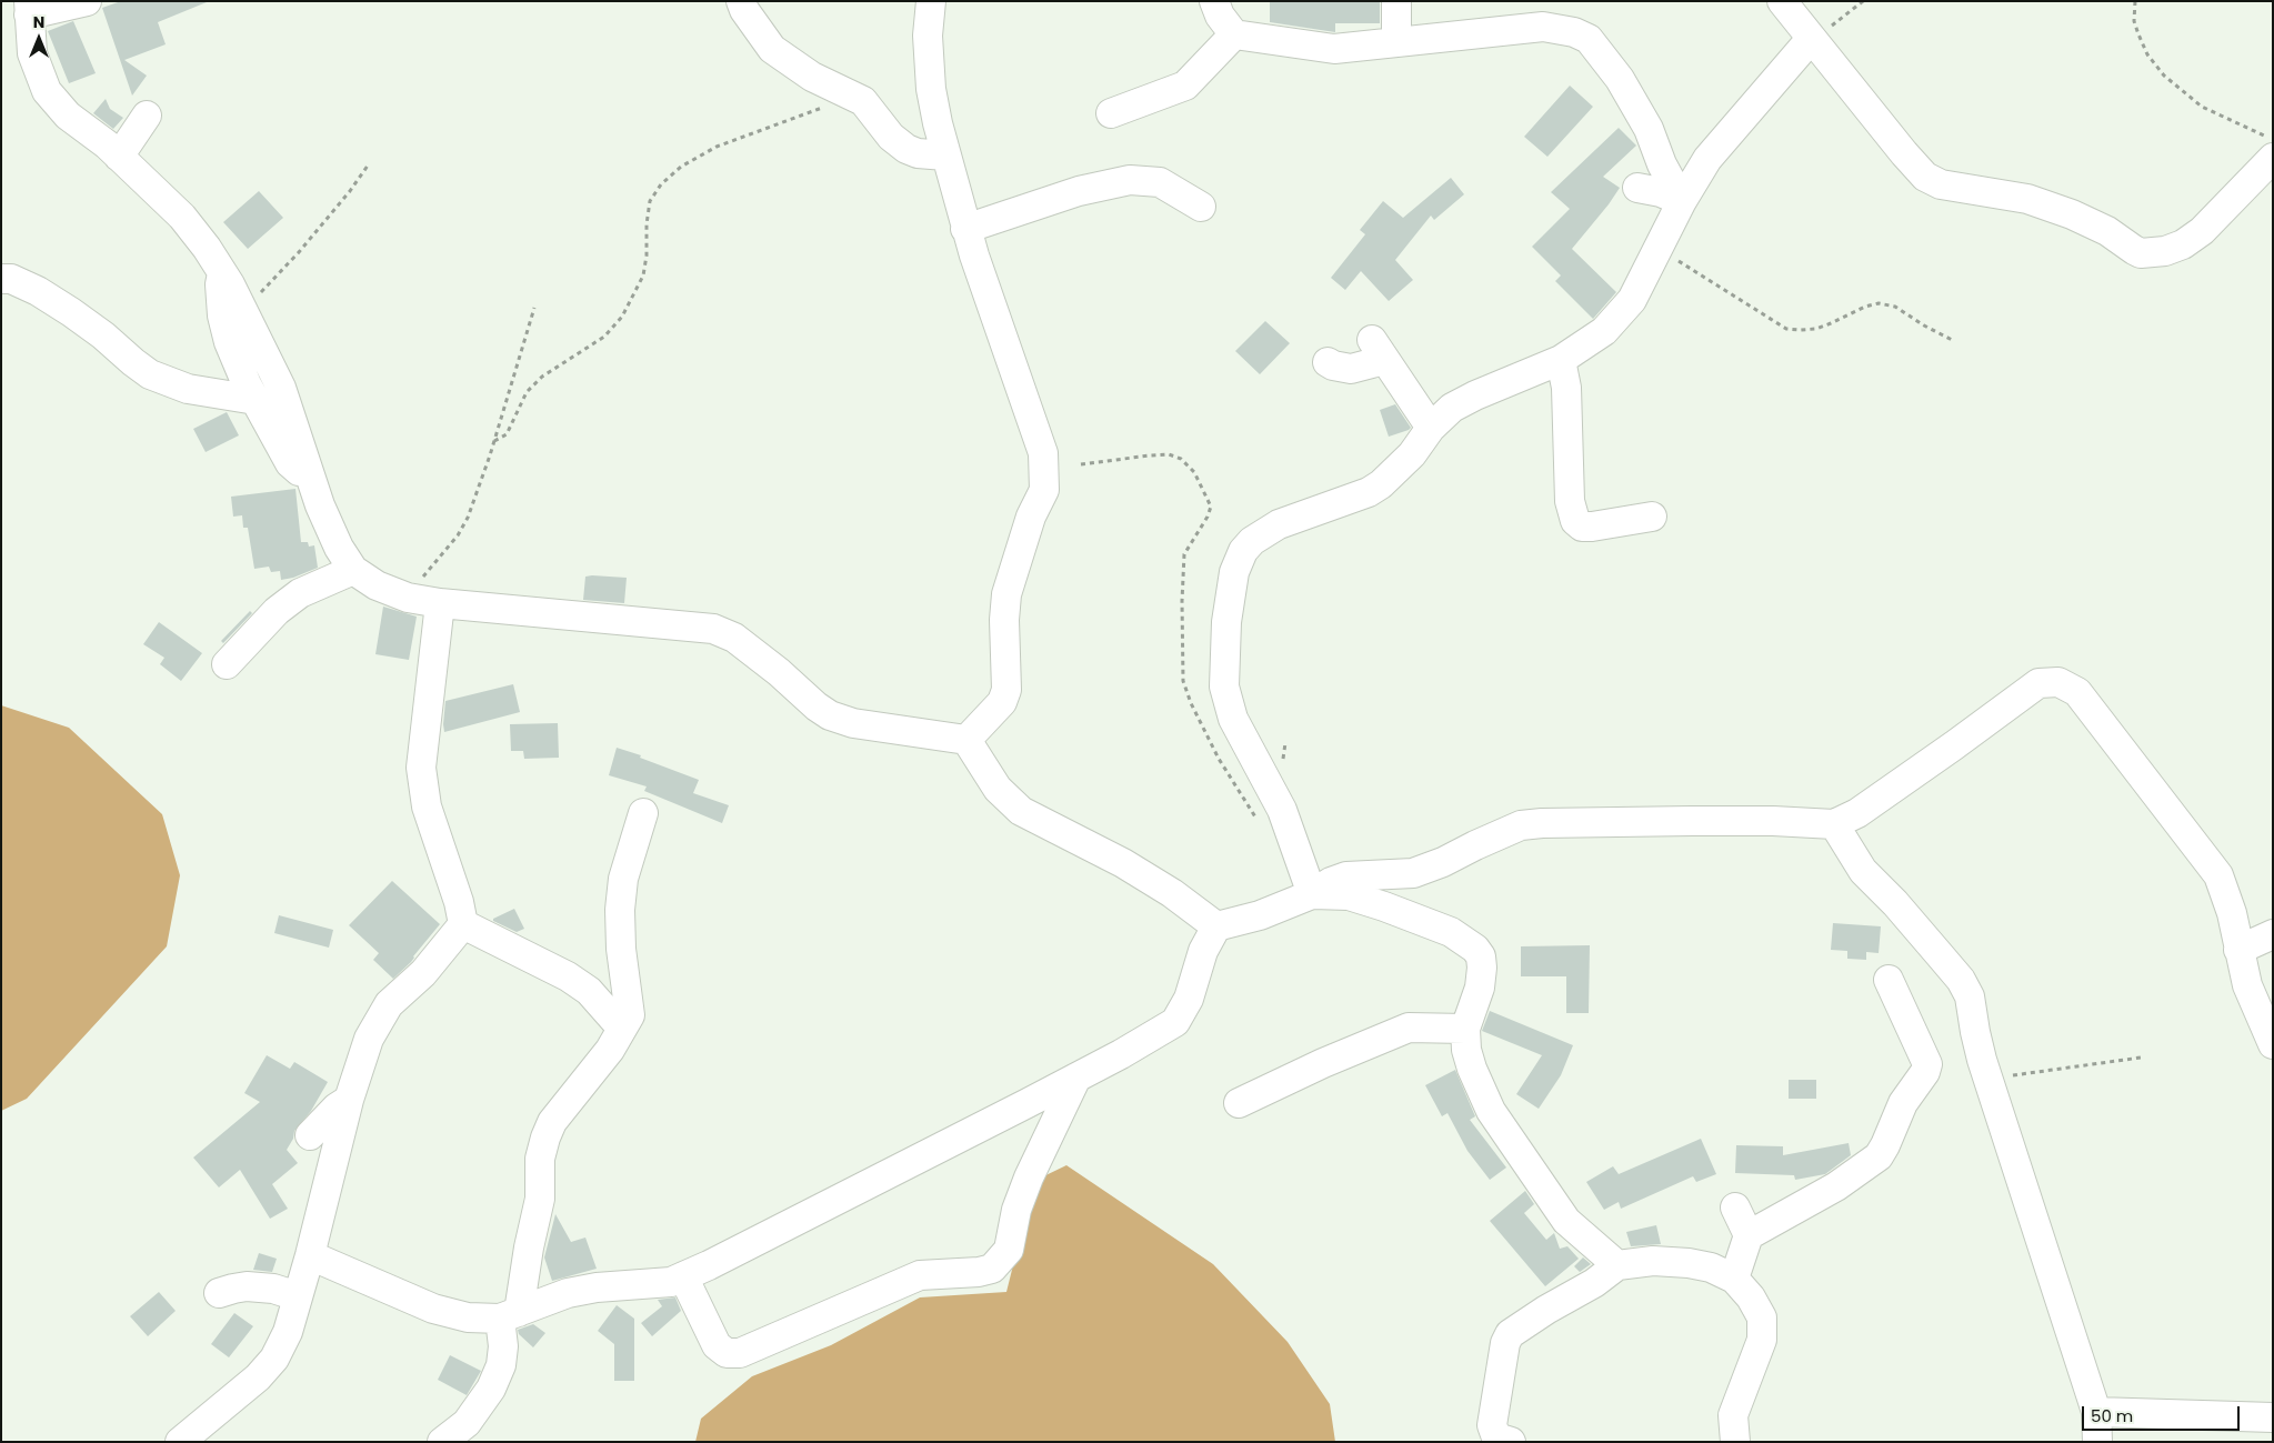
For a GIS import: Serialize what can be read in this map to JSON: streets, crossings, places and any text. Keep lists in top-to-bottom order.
{
  "scale_bar": "50 m",
  "north": "top"
}
